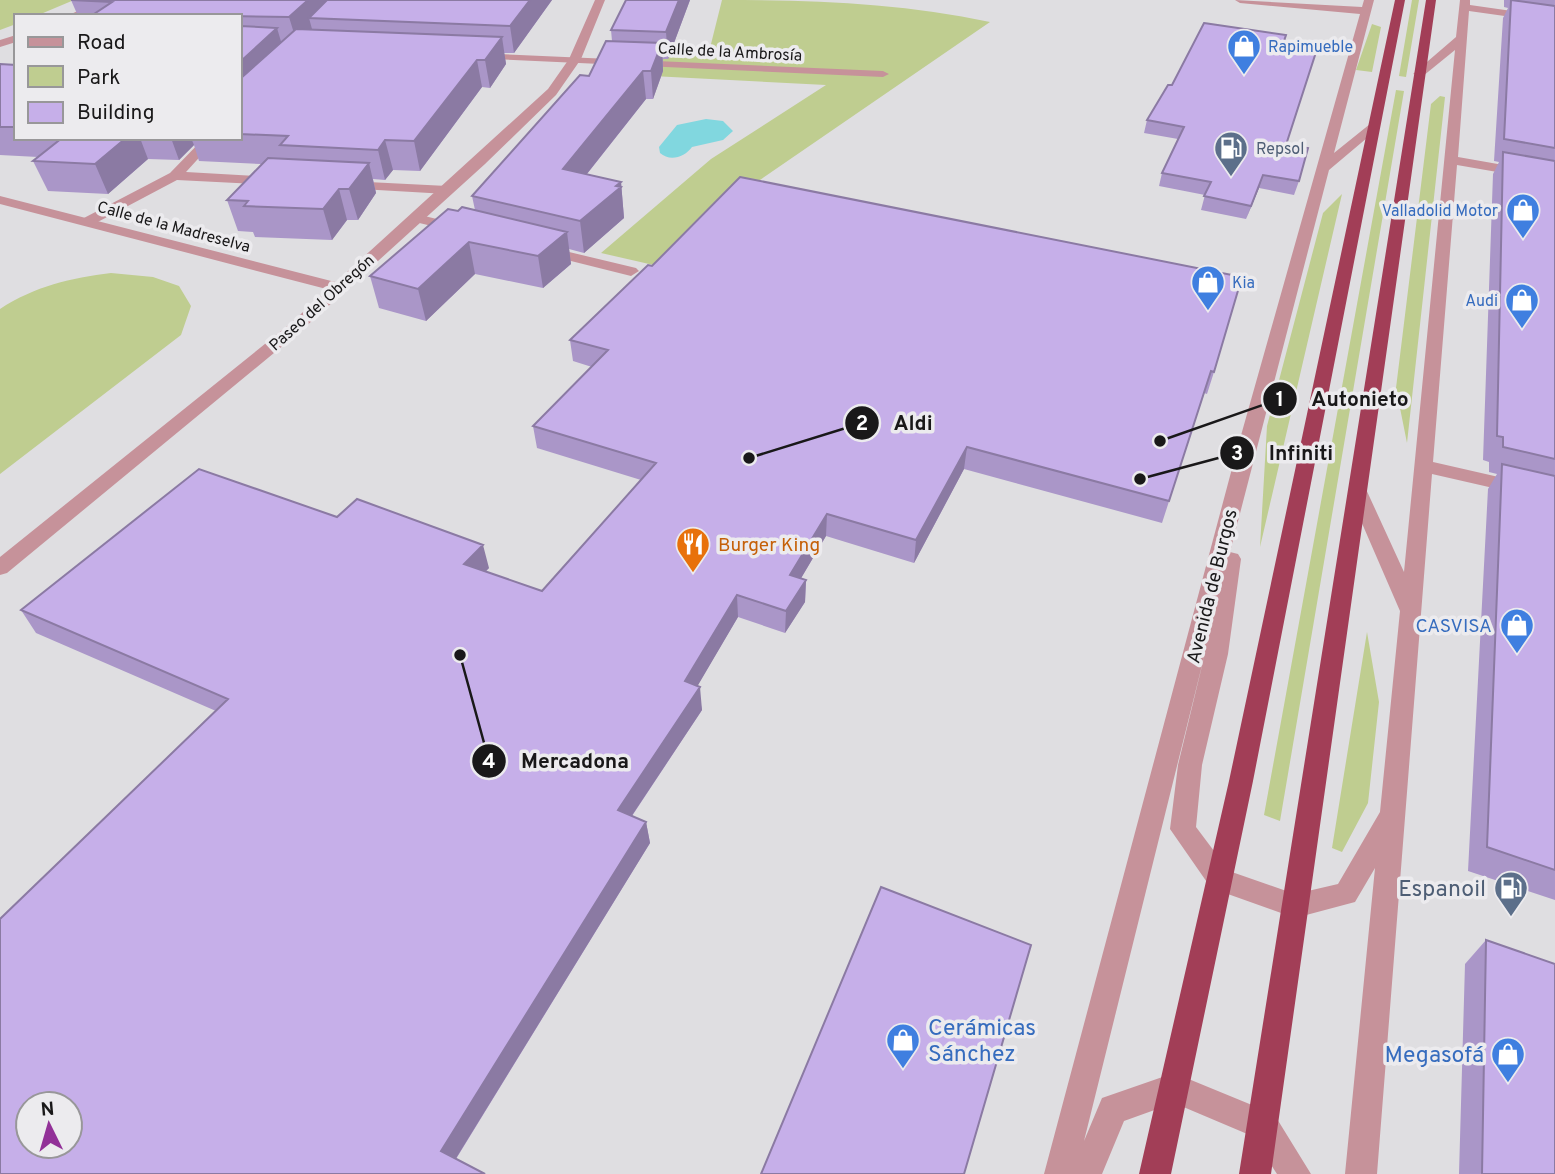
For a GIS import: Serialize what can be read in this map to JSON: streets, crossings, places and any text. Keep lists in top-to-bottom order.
{
  "streets": {
    "street": [
      "Calle de la Ambrosía",
      "Calle de la Madreselva",
      "Paseo del Obregón",
      "Avenida de Burgos"
    ]
  },
  "crossings": [
    ["Calle de la Ambrosía", "Paseo del Obregón"],
    ["Calle de la Madreselva", "Paseo del Obregón"]
  ],
  "places": {
    "shop": [
      "Rapimueble",
      "Valladolid Motor",
      "Kia",
      "Audi",
      "CASVISA",
      "Cerámicas Sánchez",
      "Megasofá"
    ],
    "fuel station": ["Repsol", "Espanoil"],
    "other": [
      "Autonieto",
      "Aldi",
      "Infiniti",
      "Mercadona"
    ],
    "restaurant": ["Burger King"]
  },
  "legend": ["Road", "Park", "Building"],
  "north": "top"
}
